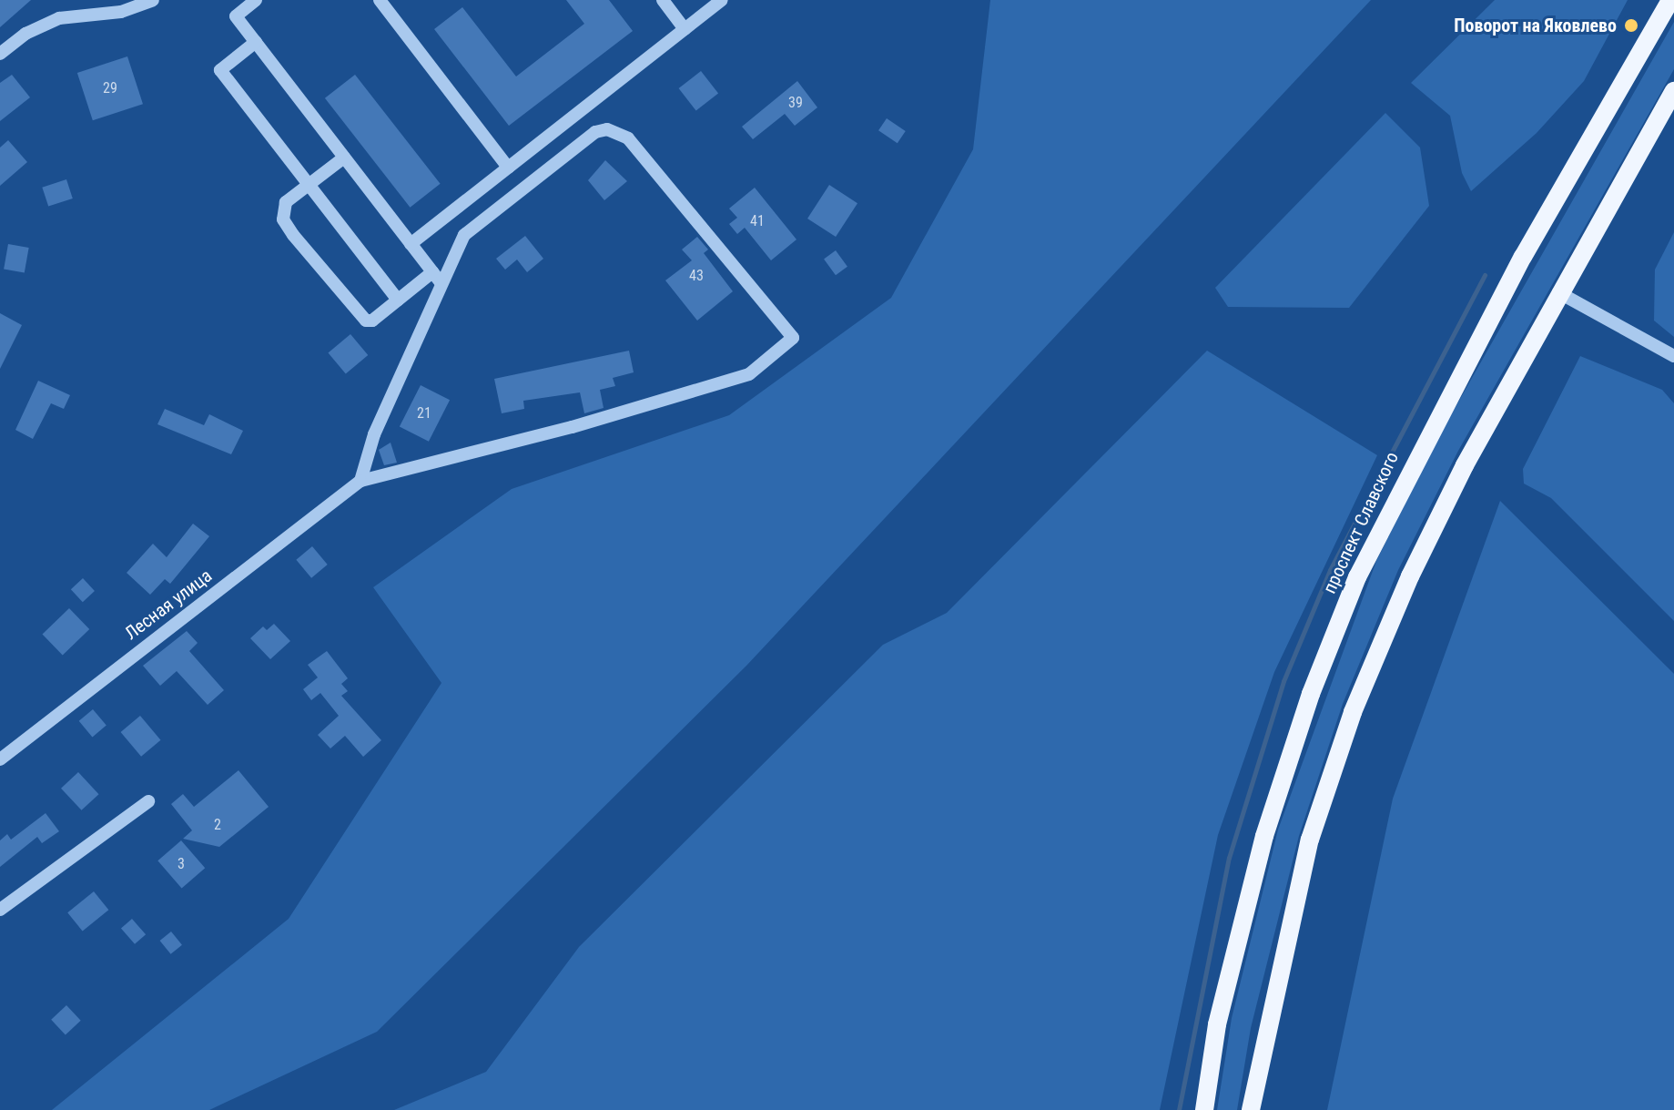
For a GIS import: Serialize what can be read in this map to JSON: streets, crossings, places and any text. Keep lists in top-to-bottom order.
{
  "streets": {
    "main road": ["проспект Славского"],
    "street": ["Лесная улица"]
  },
  "places": ["Поворот на Яковлево"],
  "house_numbers": [
    "29",
    "39",
    "41",
    "43",
    "21",
    "2",
    "3"
  ]
}
